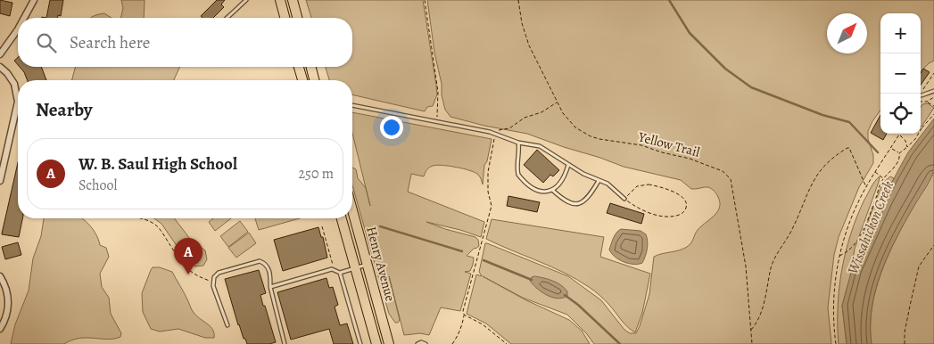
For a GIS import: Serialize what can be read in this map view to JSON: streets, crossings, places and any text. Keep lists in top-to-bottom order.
{
  "streets": {
    "main road": ["Henry Avenue"],
    "path": ["Yellow Trail"]
  },
  "water": ["Wissahickon Creek"],
  "north": "top right",
  "page": {
    "map_buttons": ["+", "−"],
    "search": "Search here",
    "heading": "Nearby",
    "list": [
      {
        "mark": "A",
        "name": "W. B. Saul High School",
        "note": "School",
        "value": "250 m"
      }
    ],
    "pins": "A"
  }
}
